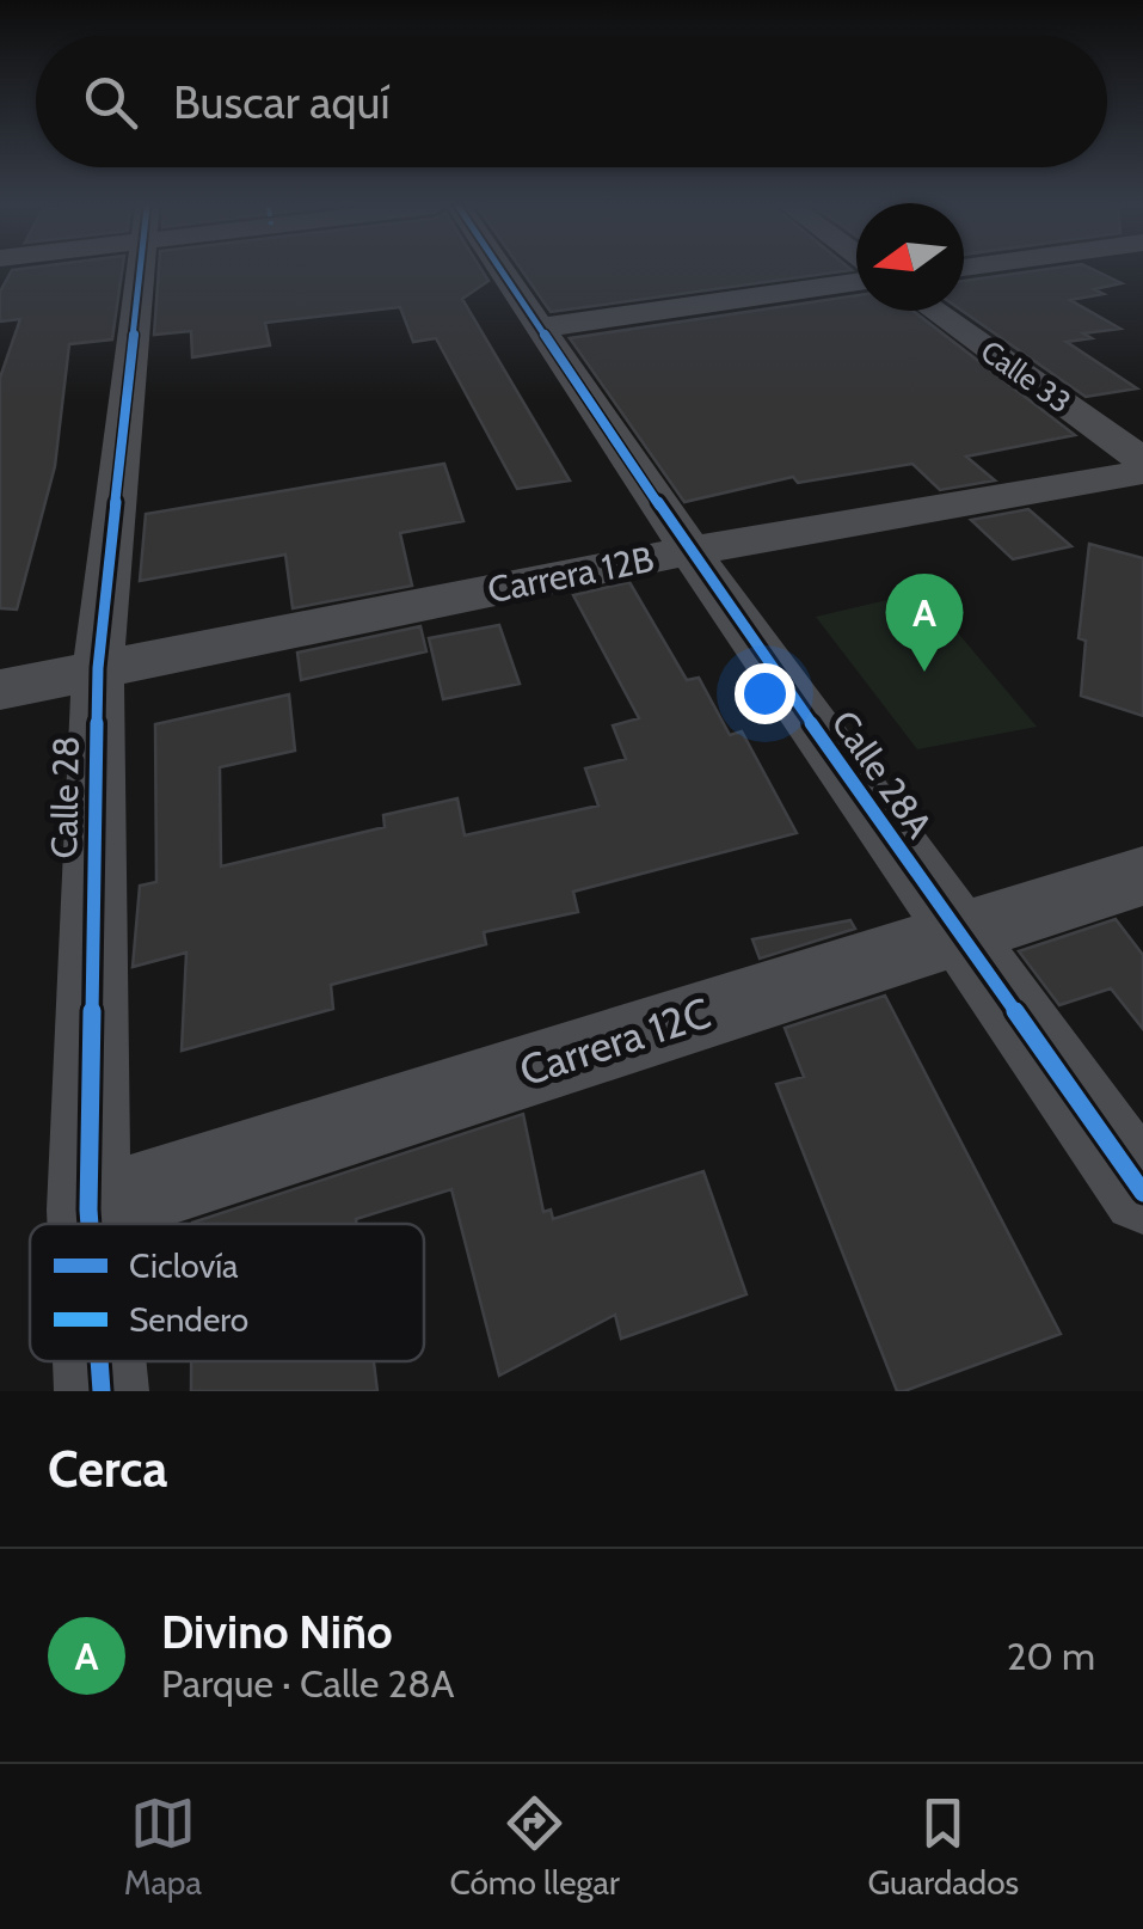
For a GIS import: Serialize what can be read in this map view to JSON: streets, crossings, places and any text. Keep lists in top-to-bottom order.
{
  "streets": {
    "street": [
      "Calle 33",
      "Carrera 12B",
      "Calle 28A",
      "Calle 28",
      "Carrera 12C"
    ]
  },
  "crossings": [
    ["Carrera 12B", "Calle 28A"],
    ["Carrera 12B", "Calle 28"],
    ["Calle 28A", "Carrera 12C"],
    ["Calle 28", "Carrera 12C"]
  ],
  "legend": ["Ciclovía", "Sendero"],
  "north": "left",
  "page": {
    "search": "Buscar aquí",
    "pins": "A",
    "heading": "Cerca",
    "list": [
      {
        "mark": "A",
        "name": "Divino Niño",
        "note": "Parque · Calle 28A",
        "value": "20 m"
      }
    ],
    "nav": ["Mapa", "Cómo llegar", "Guardados"]
  }
}
